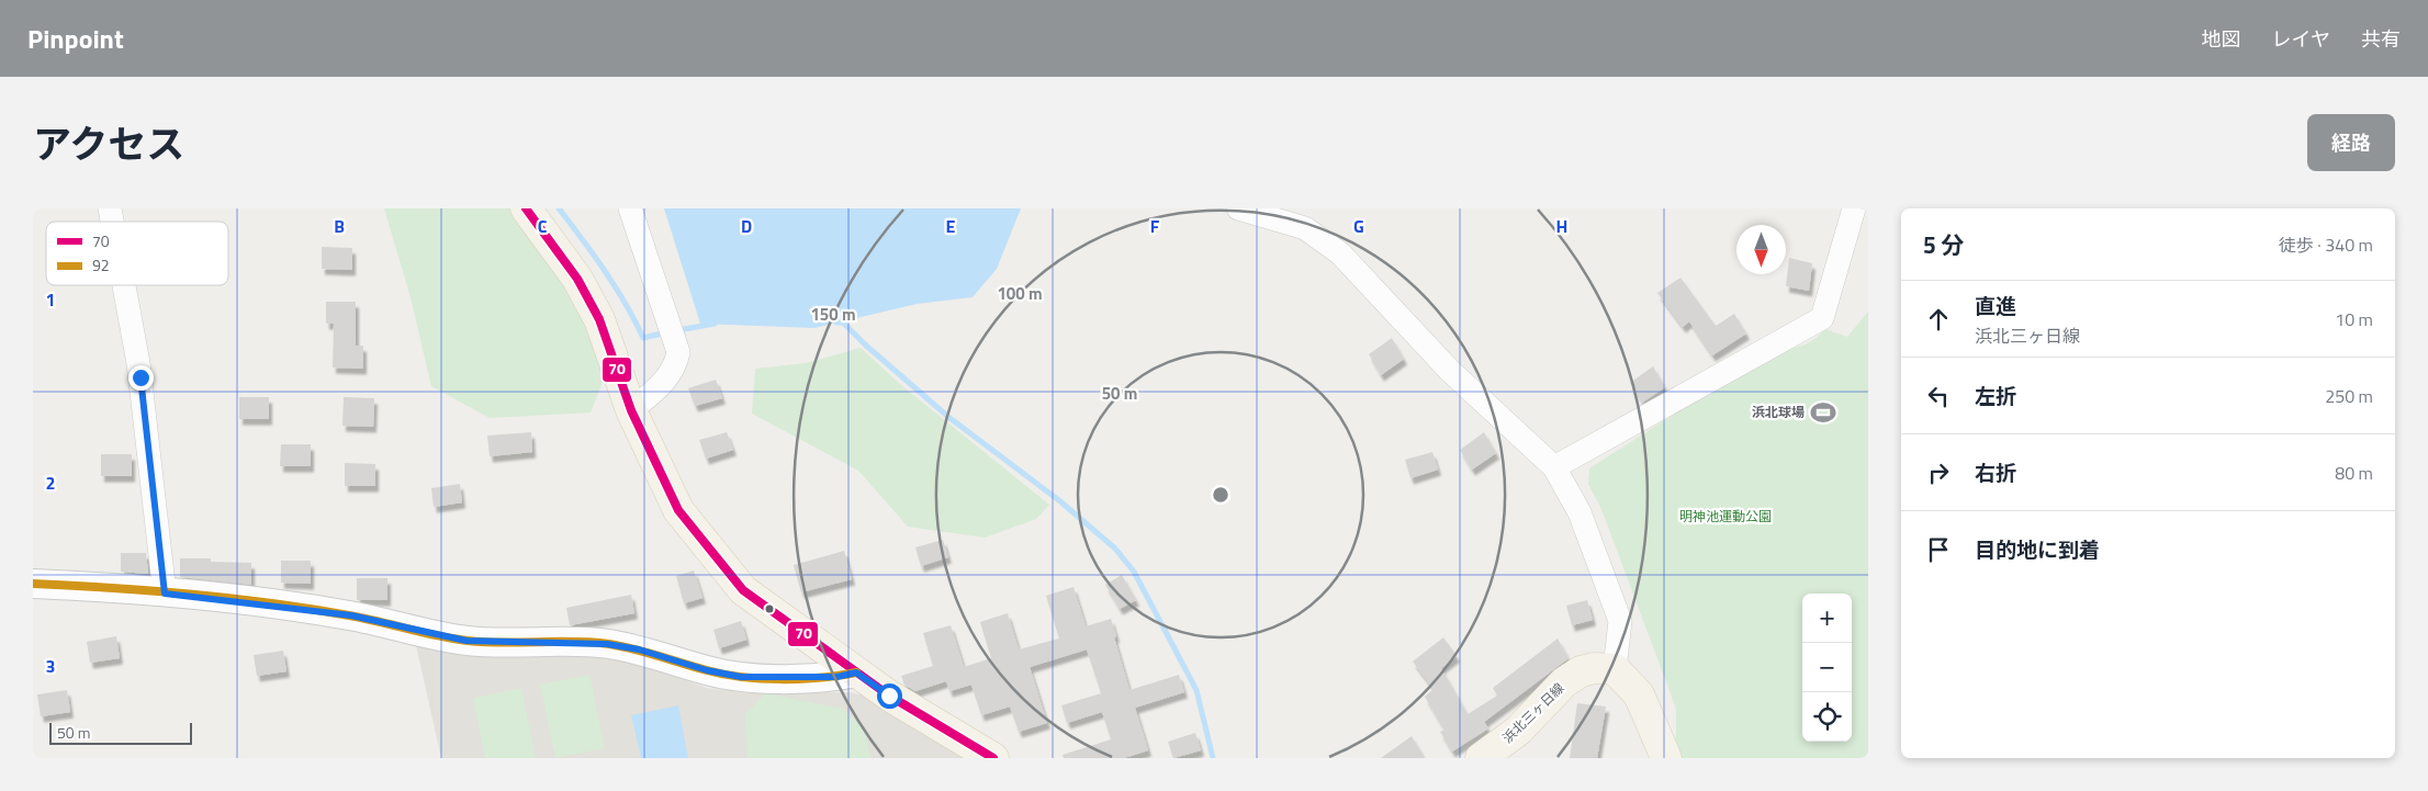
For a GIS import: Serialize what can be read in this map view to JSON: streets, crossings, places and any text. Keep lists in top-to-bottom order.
{
  "streets": {
    "main road": ["浜北三ヶ日線"]
  },
  "parks": ["明神池運動公園"],
  "places": {
    "sports": ["浜北球場"]
  },
  "lines": ["transit line 70", "transit line 92"],
  "legend": ["70", "92"],
  "scale_bar": "50 m",
  "north": "bottom",
  "page": {
    "header": "Pinpoint",
    "nav": ["地図", "レイヤ", "共有"],
    "title": "アクセス",
    "buttons": "経路",
    "heading": ["5 分", "徒歩 · 340 m"],
    "list": [
      ["直進", "浜北三ヶ日線", "10 m"],
      ["左折", "250 m"],
      ["右折", "80 m"],
      "目的地に到着"
    ],
    "map_buttons": ["+", "−"],
    "scale": "50 m"
  },
  "grid": {
    "columns": [
      "B",
      "C",
      "D",
      "E",
      "F",
      "G",
      "H"
    ],
    "rows": ["1", "2", "3"]
  },
  "rings": ["100 m", "150 m", "50 m"]
}
